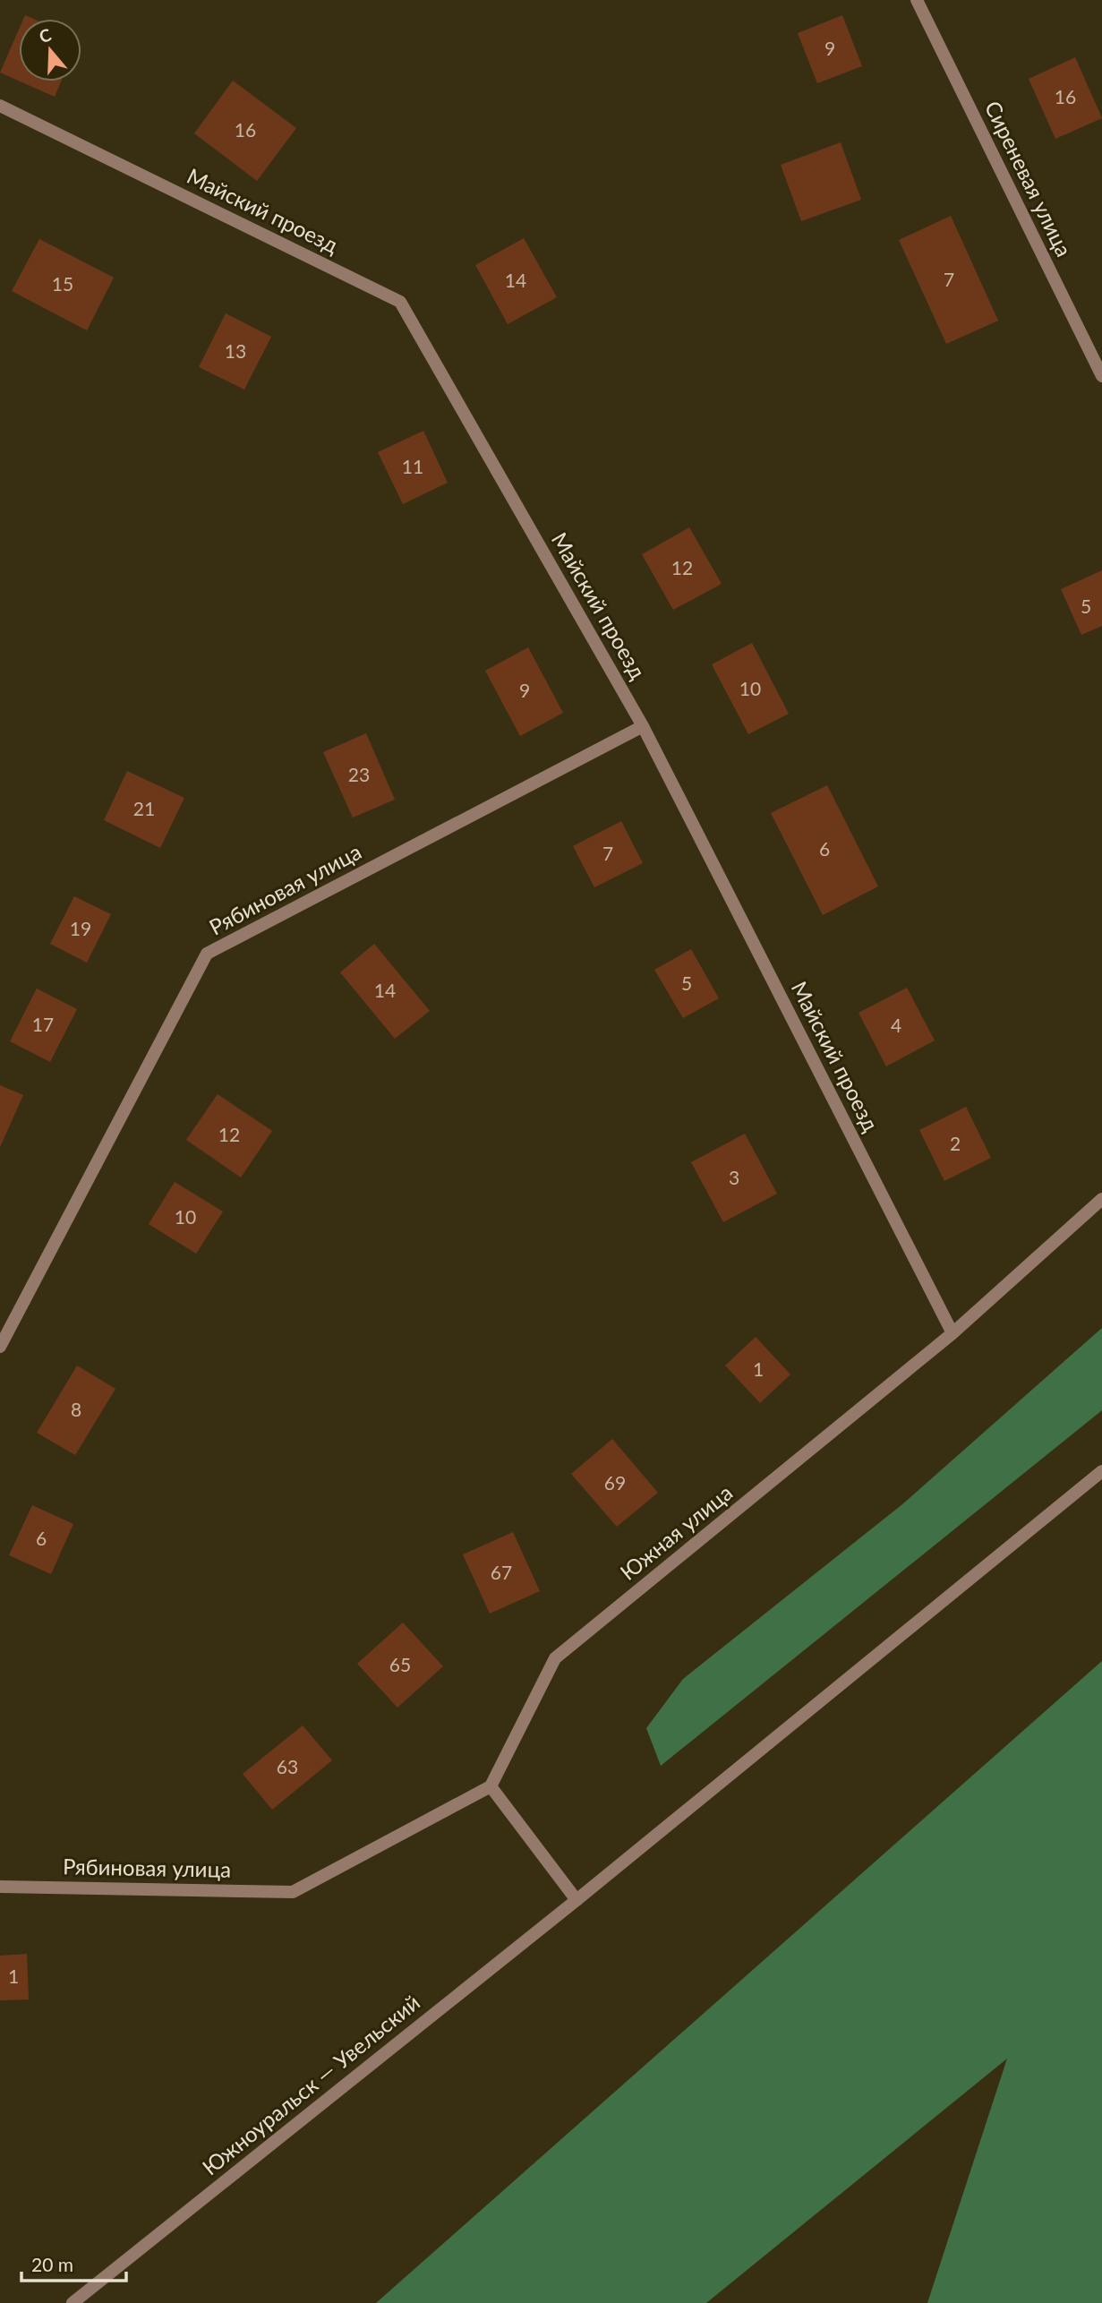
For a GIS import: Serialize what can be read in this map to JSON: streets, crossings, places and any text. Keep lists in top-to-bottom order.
{
  "streets": {
    "street": [
      "Сиреневая улица",
      "Майский проезд",
      "Рябиновая улица",
      "Южная улица",
      "Южноуральск — Увельский"
    ]
  },
  "crossings": [
    ["Майский проезд", "Рябиновая улица"],
    ["Майский проезд", "Южная улица"],
    ["Рябиновая улица", "Южная улица"]
  ],
  "house_numbers": [
    "9",
    "16",
    "16",
    "7",
    "14",
    "15",
    "13",
    "11",
    "12",
    "5",
    "10",
    "9",
    "23",
    "21",
    "6",
    "7",
    "19",
    "5",
    "14",
    "17",
    "4",
    "12",
    "2",
    "3",
    "10",
    "1",
    "8",
    "69",
    "6",
    "67",
    "65",
    "63",
    "1"
  ],
  "scale_bar": "20 m",
  "north": "top"
}
